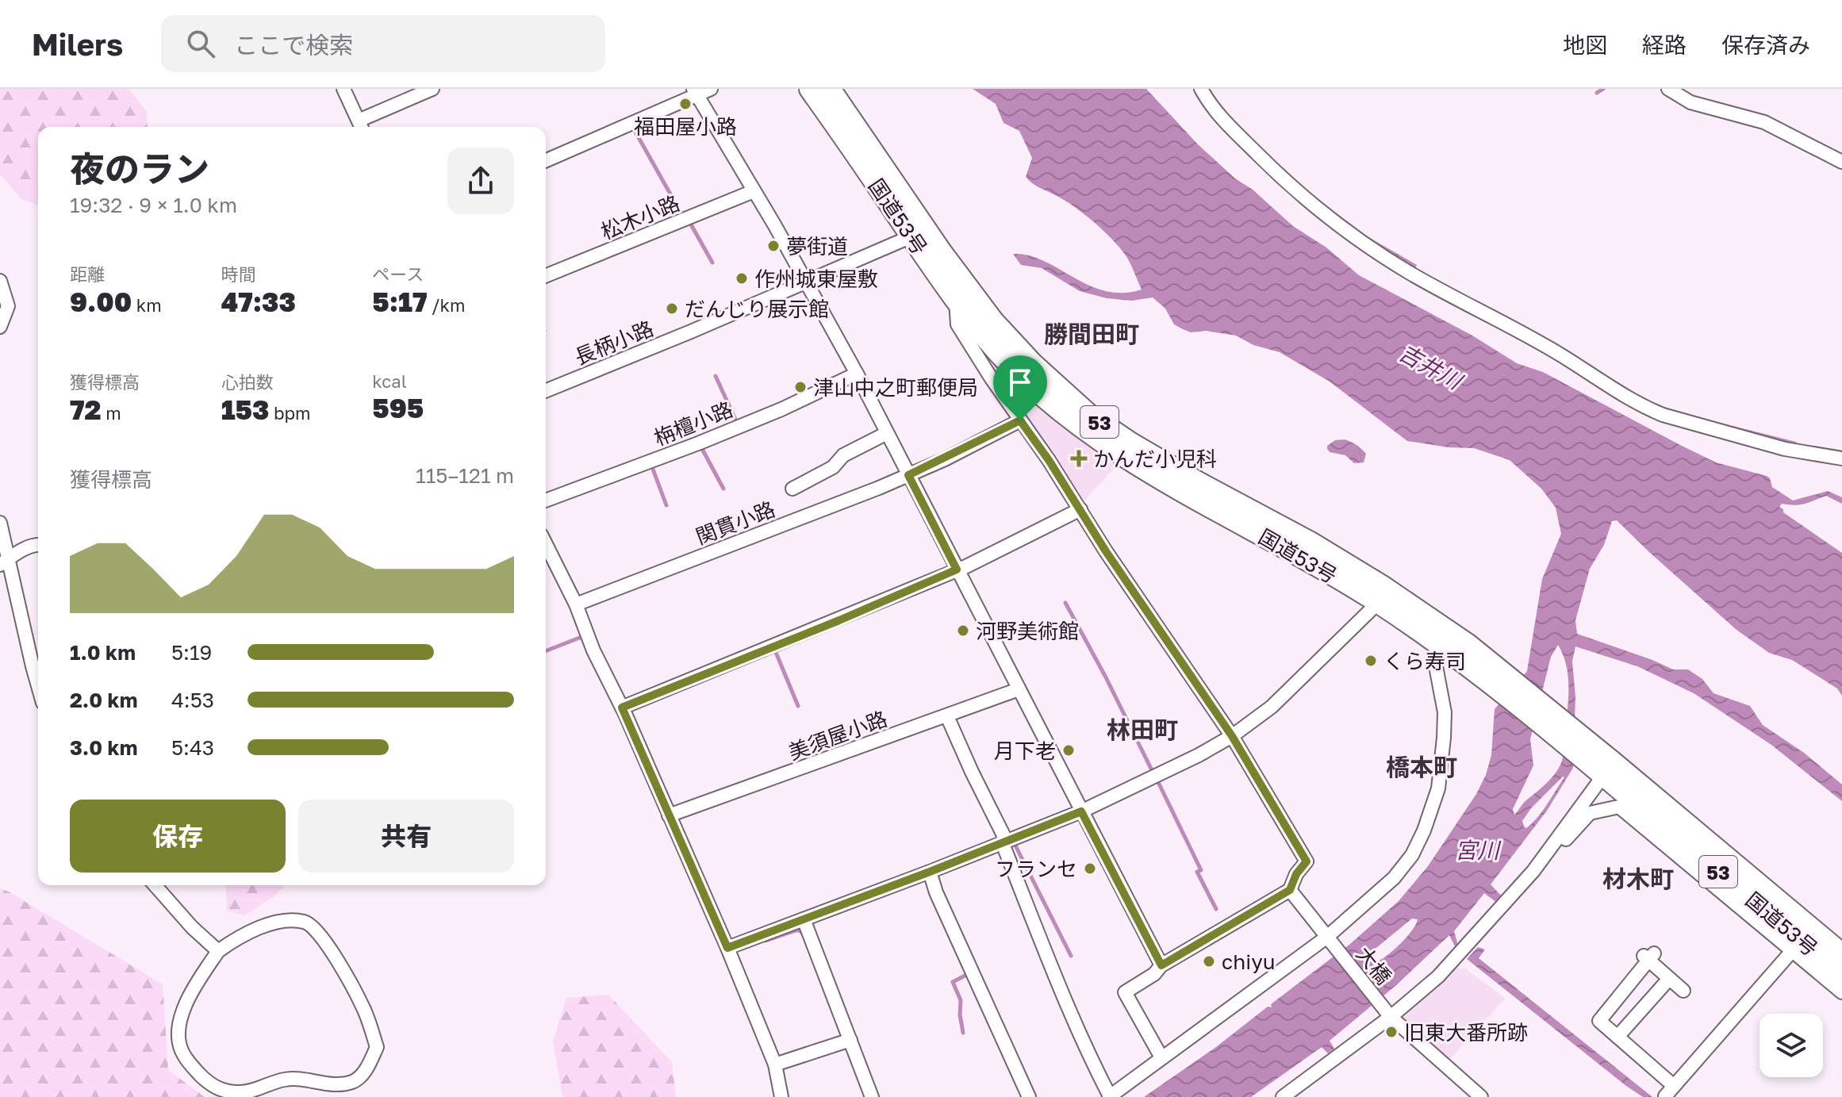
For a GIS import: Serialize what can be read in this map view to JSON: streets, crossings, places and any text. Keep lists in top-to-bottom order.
{
  "streets": {
    "highway": ["国道53号", "53"],
    "street": [
      "松木小路",
      "長柄小路",
      "栴檀小路",
      "関貫小路",
      "美須屋小路",
      "大橋"
    ]
  },
  "crossings": [
    ["国道53号", "長柄小路"]
  ],
  "districts": [
    "勝間田町",
    "林田町",
    "橋本町",
    "材木町"
  ],
  "water": ["吉井川", "宮川"],
  "places": {
    "other": [
      "福田屋小路",
      "夢街道",
      "作州城東屋敷",
      "だんじり展示館",
      "津山中之町郵便局",
      "河野美術館",
      "くら寿司",
      "月下老",
      "フランセ",
      "chiyu",
      "旧東大番所跡"
    ],
    "health": ["かんだ小児科"]
  },
  "page": {
    "header": "Milers",
    "search": "ここで検索",
    "nav": ["地図", "経路", "保存済み"],
    "heading": ["夜のラン", "19:32 · 9 × 1.0 km"],
    "stats": [
      ["距離", "9.00 km"],
      ["時間", "47:33"],
      ["ペース", "5:17 /km"],
      ["獲得標高", "72 m"],
      ["心拍数", "153 bpm"],
      ["kcal", "595"]
    ],
    "chart": ["獲得標高", "115–121 m"],
    "list": [
      {
        "name": "1.0 km",
        "note": "5:19"
      },
      {
        "name": "2.0 km",
        "note": "4:53"
      },
      {
        "name": "3.0 km",
        "note": "5:43"
      }
    ],
    "buttons": ["保存", "共有"]
  }
}
